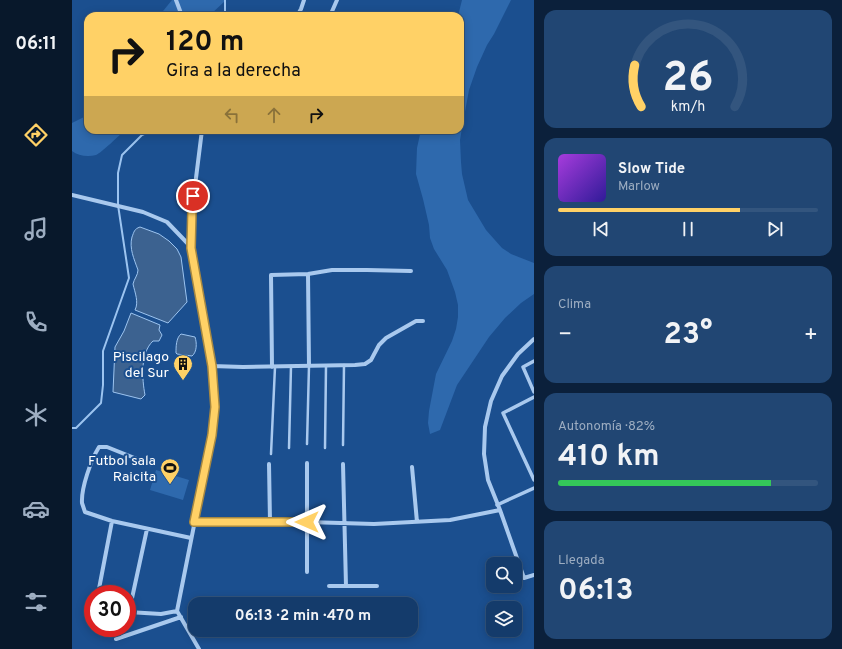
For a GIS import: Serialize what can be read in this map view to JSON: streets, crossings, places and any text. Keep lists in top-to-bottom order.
{
  "places": {
    "building": ["Piscilago del Sur"],
    "sports": ["Futbol sala Raicita"]
  },
  "page": {
    "tabs": "06:11",
    "turn": ["120 m", "Gira a la derecha"],
    "song": ["Slow Tide", "Marlow"],
    "tile": [
      "Clima",
      ["Autonomía · 82%", "410 km"],
      ["Llegada", "06:13"]
    ],
    "heat": ["−", "23°", "+"],
    "limit": "30",
    "trip": "06:13 · 2 min · 470 m",
    "gauge": ["26", "km/h"]
  }
}
